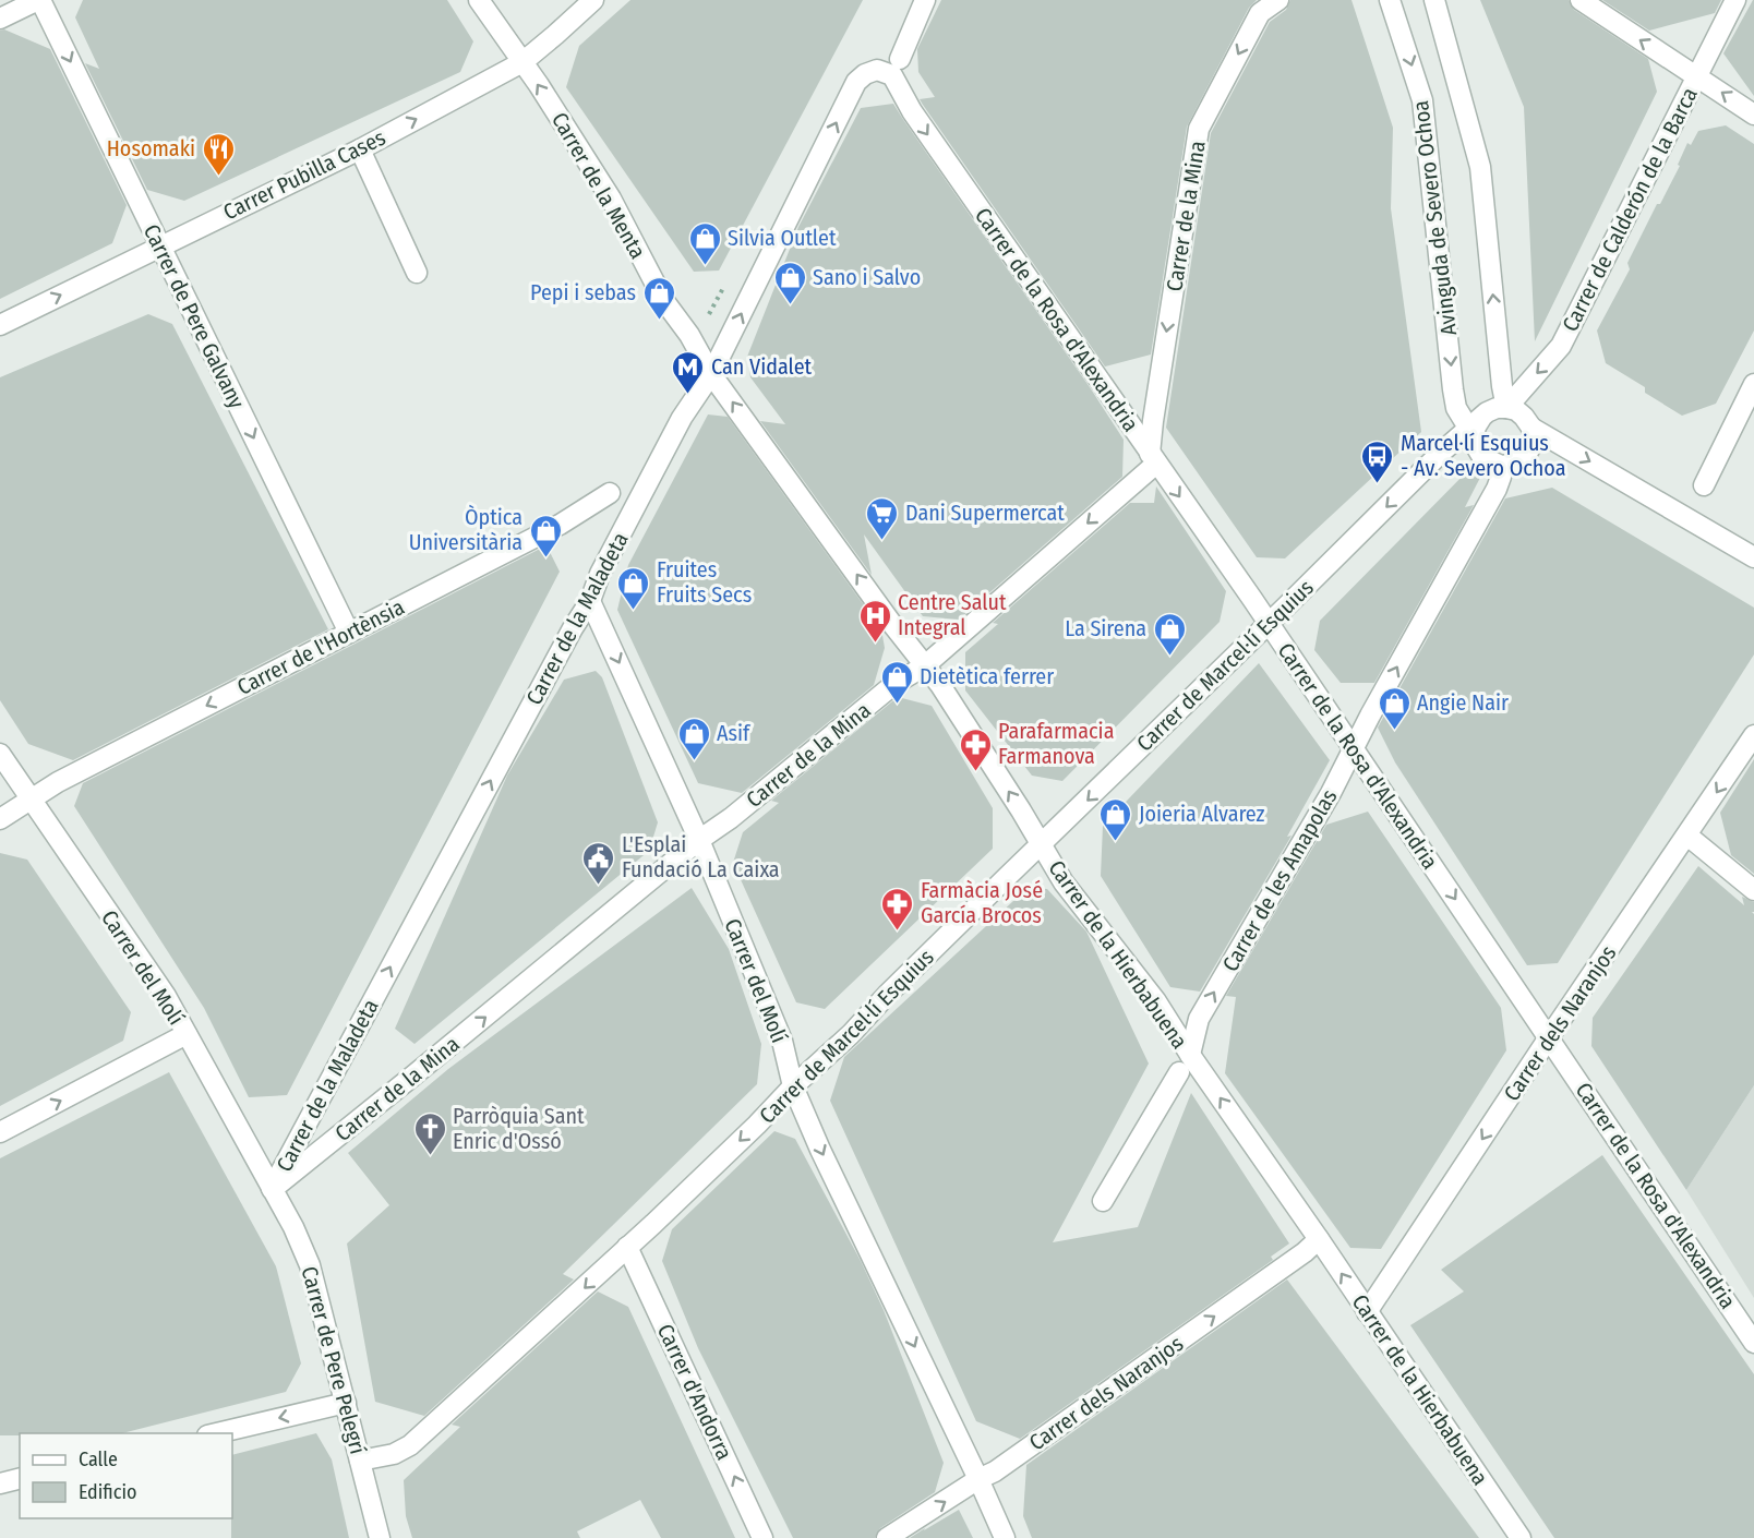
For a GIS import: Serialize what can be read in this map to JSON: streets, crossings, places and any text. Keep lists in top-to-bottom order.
{
  "streets": {
    "street": [
      "Carrer Pubilla Cases",
      "Carrer de la Menta",
      "Carrer de Calderón de la Barca",
      "Carrer de la Mina",
      "Avinguda de Severo Ochoa",
      "Carrer de Pere Galvany",
      "Carrer de la Rosa d'Alexandria",
      "Carrer de la Maladeta",
      "Carrer de l'Hortènsia",
      "Carrer de Marcel·lí Esquius",
      "Carrer de les Amapolas",
      "Carrer de la Hierbabuena",
      "Carrer del Molí",
      "Carrer dels Naranjos",
      "Carrer de Pere Pelegrí",
      "Carrer d'Andorra"
    ]
  },
  "crossings": [
    ["Carrer Pubilla Cases", "Carrer de la Menta"],
    ["Carrer Pubilla Cases", "Carrer de Pere Galvany"],
    ["Carrer de la Menta", "Carrer de la Maladeta"],
    ["Carrer de la Menta", "Carrer de la Hierbabuena"],
    ["Carrer de Calderón de la Barca", "Avinguda de Severo Ochoa"],
    ["Carrer de Calderón de la Barca", "Carrer de Marcel·lí Esquius"],
    ["Carrer de Calderón de la Barca", "Carrer de les Amapolas"],
    ["Carrer de la Mina", "Carrer de la Rosa d'Alexandria"],
    ["Carrer de la Mina", "Carrer de la Maladeta"],
    ["Carrer de la Mina", "Carrer de la Hierbabuena"],
    ["Carrer de la Mina", "Carrer del Molí"],
    ["Carrer de la Mina", "Carrer de Pere Pelegrí"],
    ["Avinguda de Severo Ochoa", "Carrer de Marcel·lí Esquius"],
    ["Avinguda de Severo Ochoa", "Carrer de les Amapolas"],
    ["Carrer de Pere Galvany", "Carrer de l'Hortènsia"],
    ["Carrer de la Rosa d'Alexandria", "Carrer de la Maladeta"],
    ["Carrer de la Rosa d'Alexandria", "Carrer de Marcel·lí Esquius"],
    ["Carrer de la Rosa d'Alexandria", "Carrer de les Amapolas"],
    ["Carrer de la Rosa d'Alexandria", "Carrer dels Naranjos"],
    ["Carrer de la Maladeta", "Carrer de la Hierbabuena"],
    ["Carrer de la Maladeta", "Carrer del Molí"],
    ["Carrer de la Maladeta", "Carrer de Pere Pelegrí"],
    ["Carrer de l'Hortènsia", "Carrer del Molí"],
    ["Carrer de Marcel·lí Esquius", "Carrer de les Amapolas"],
    ["Carrer de Marcel·lí Esquius", "Carrer de la Hierbabuena"],
    ["Carrer de Marcel·lí Esquius", "Carrer del Molí"],
    ["Carrer de Marcel·lí Esquius", "Carrer de Pere Pelegrí"],
    ["Carrer de Marcel·lí Esquius", "Carrer d'Andorra"],
    ["Carrer de les Amapolas", "Carrer de la Hierbabuena"],
    ["Carrer de la Hierbabuena", "Carrer dels Naranjos"],
    ["Carrer del Molí", "Carrer dels Naranjos"],
    ["Carrer del Molí", "Carrer de Pere Pelegrí"]
  ],
  "one_way": [
    "Carrer Pubilla Cases",
    "Carrer de la Menta",
    "Carrer de Calderón de la Barca",
    "Carrer de Pere Galvany",
    "Carrer de la Rosa d'Alexandria",
    "Carrer de la Maladeta",
    "Carrer de l'Hortènsia",
    "Carrer de Marcel·lí Esquius",
    "Carrer de les Amapolas",
    "Carrer de la Hierbabuena",
    "Carrer del Molí",
    "Carrer d'Andorra"
  ],
  "places": {
    "restaurant": ["Hosomaki"],
    "shop": [
      "Silvia Outlet",
      "Sano i Salvo",
      "Pepi i sebas",
      "Òptica Universitària",
      "Fruites Fruits Secs",
      "La Sirena",
      "Dietètica ferrer",
      "Angie Nair",
      "Asif",
      "Joieria Alvarez"
    ],
    "metro station": ["Can Vidalet"],
    "bus stop": ["Marcel·lí Esquius - Av. Severo Ochoa"],
    "supermarket": ["Dani Supermercat"],
    "hospital": ["Centre Salut Integral"],
    "pharmacy": ["Parafarmacia Farmanova", "Farmàcia José García Brocos"],
    "public building": ["L'Esplai Fundació La Caixa"],
    "church": ["Parròquia Sant Enric d'Ossó"]
  },
  "legend": ["Calle", "Edificio"]
}
